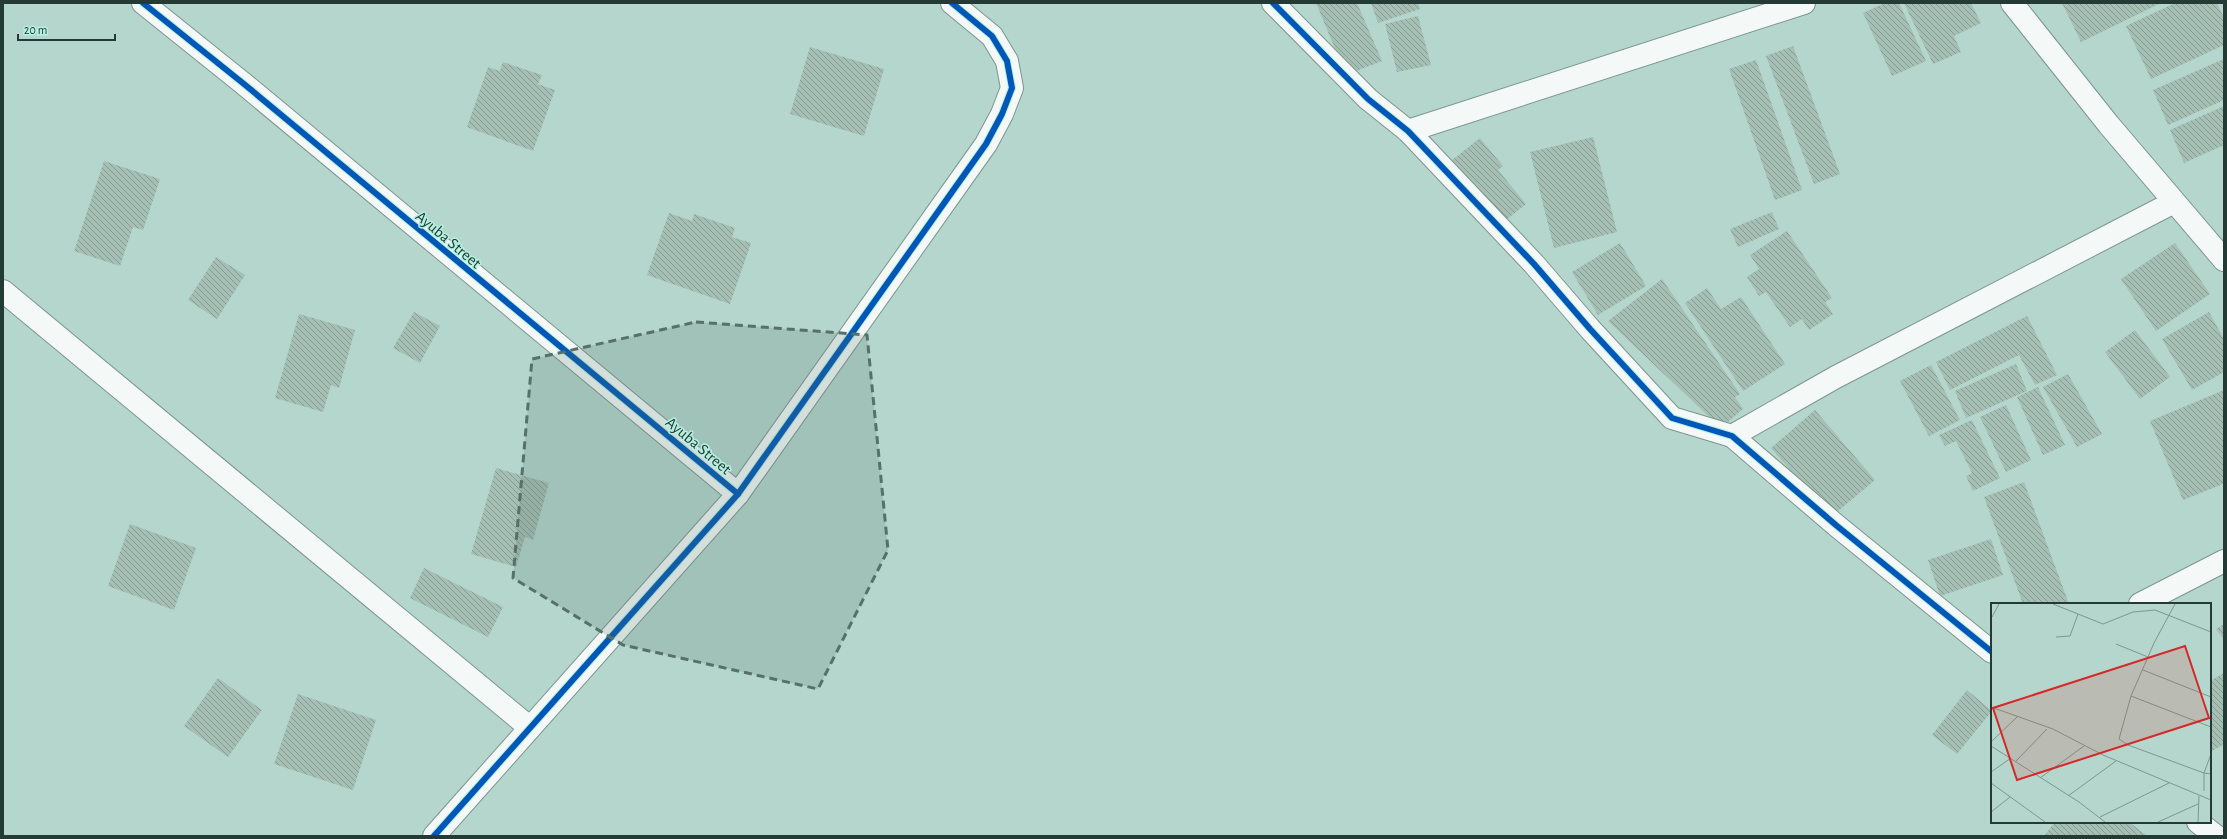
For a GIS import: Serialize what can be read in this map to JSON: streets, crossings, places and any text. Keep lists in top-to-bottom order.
{
  "streets": {
    "street": ["Ayuba Street"]
  },
  "scale_bar": "20 m"
}
